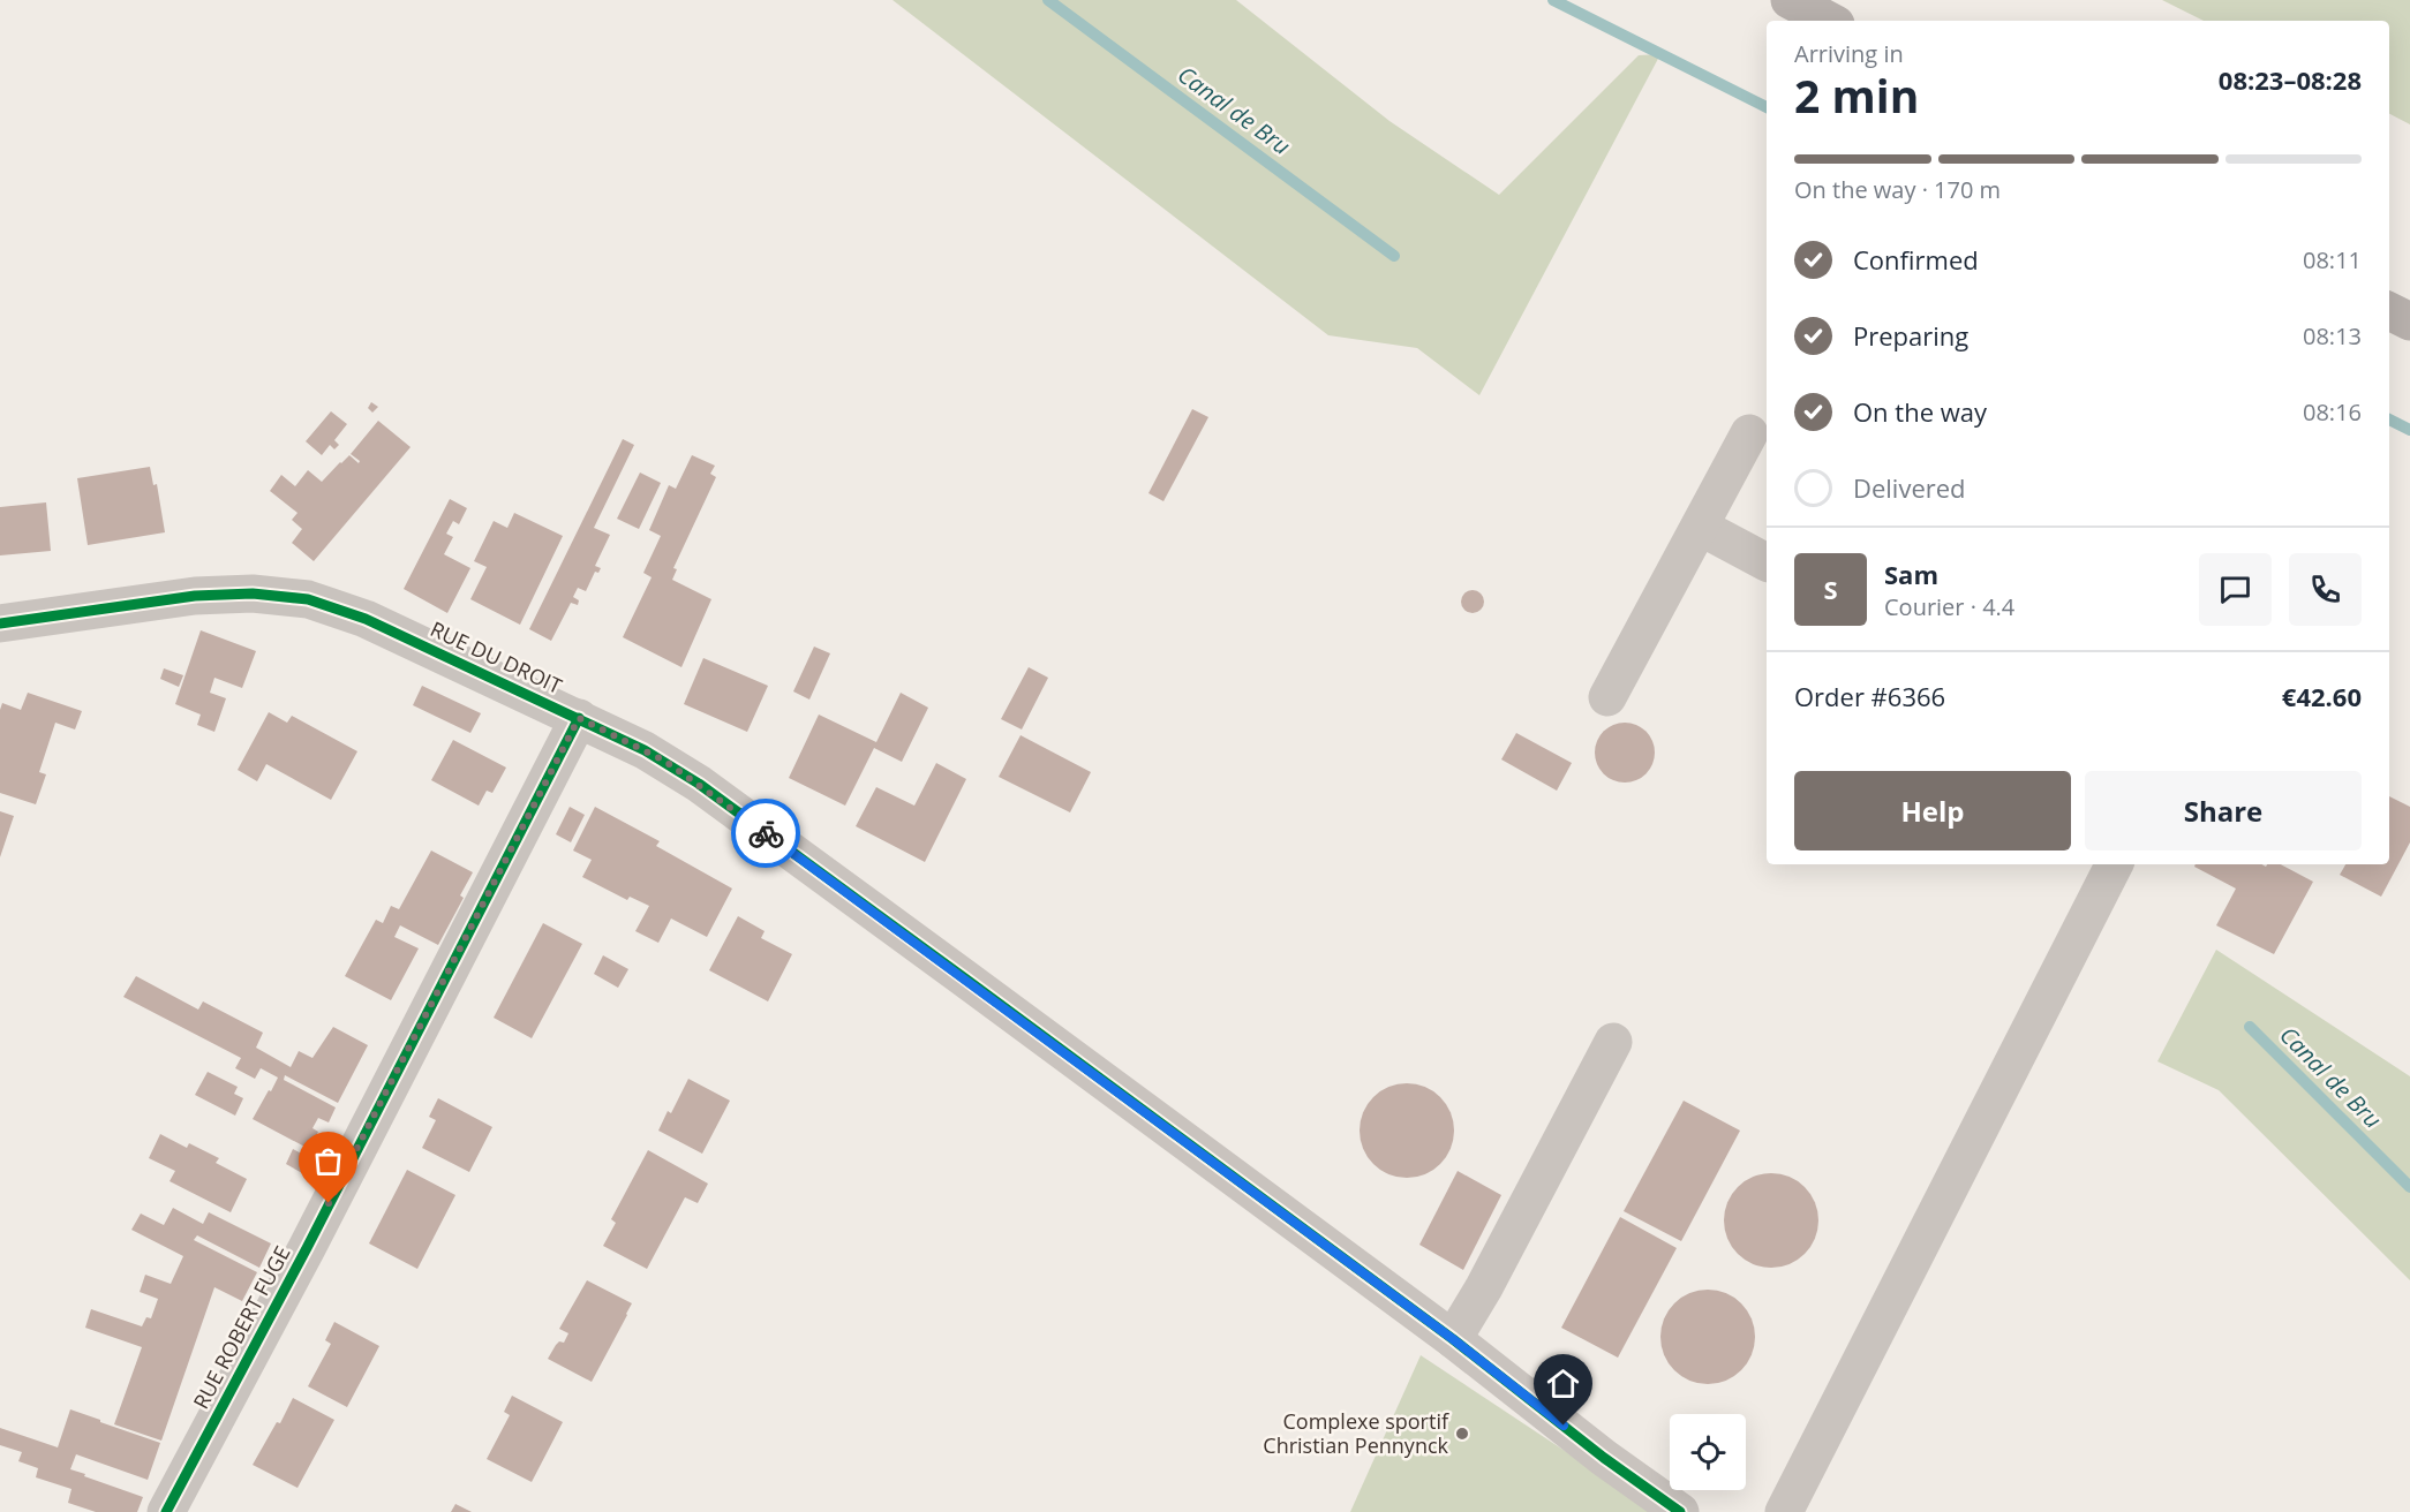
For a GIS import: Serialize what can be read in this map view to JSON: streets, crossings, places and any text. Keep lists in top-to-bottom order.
{
  "streets": {
    "street": ["RUE DU DROIT", "RUE ROBERT FUGE"]
  },
  "crossings": [
    ["RUE DU DROIT", "RUE ROBERT FUGE"]
  ],
  "water": ["Canal de Bru"],
  "places": ["Complexe sportif Christian Pennynck"],
  "page": {
    "heading": ["2 min", "Arriving in", "08:23–08:28"],
    "panel": [
      "Sam",
      "Courier · 4.4",
      "Order #6366",
      "€42.60"
    ],
    "bar": "On the way · 170 m",
    "list": [
      ["Confirmed", "08:11"],
      ["Preparing", "08:13"],
      ["On the way", "08:16"],
      "Delivered"
    ],
    "round": "S",
    "buttons": ["Help", "Share"]
  }
}
